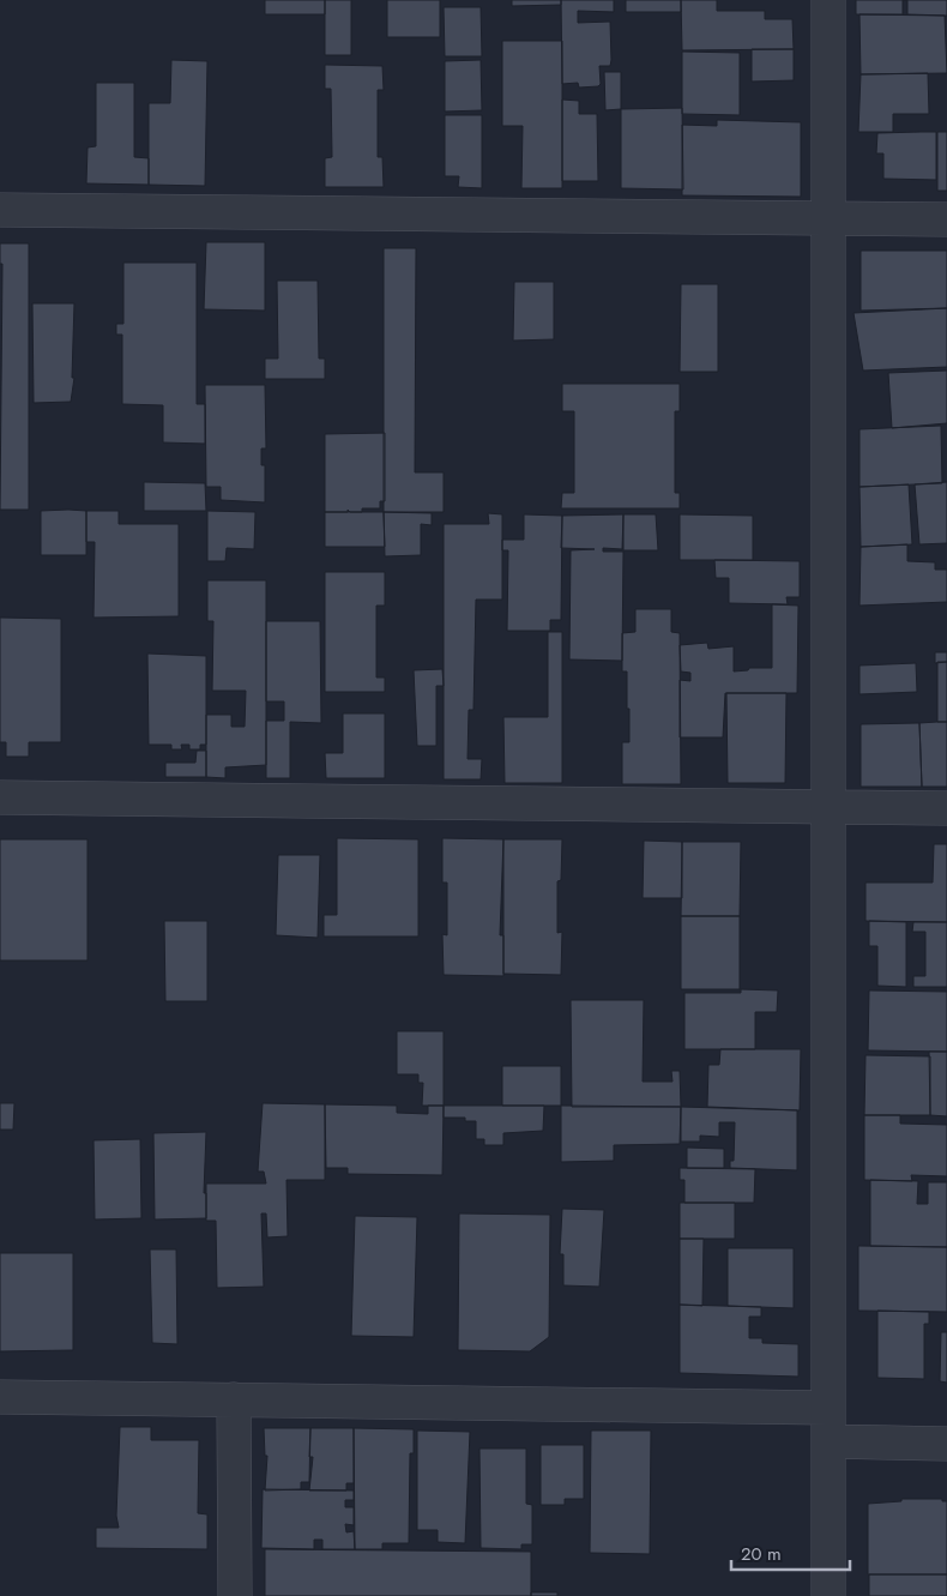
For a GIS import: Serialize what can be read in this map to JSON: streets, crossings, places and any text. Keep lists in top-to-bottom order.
{
  "scale_bar": "20 m"
}
